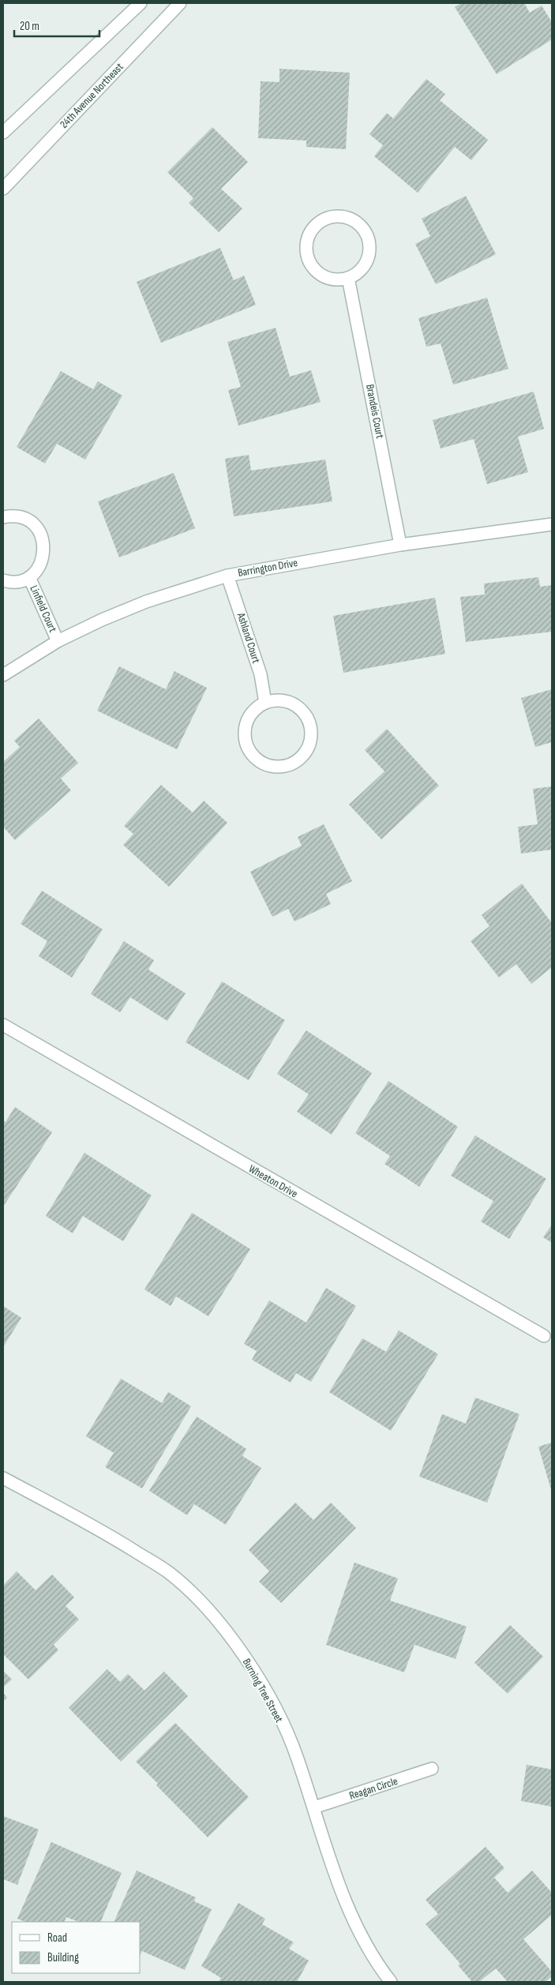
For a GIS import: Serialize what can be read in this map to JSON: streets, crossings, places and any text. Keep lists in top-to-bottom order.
{
  "streets": {
    "street": [
      "24th Avenue Northeast",
      "Brandeis Court",
      "Barrington Drive",
      "Linfield Court",
      "Ashland Court",
      "Wheaton Drive",
      "Burning Tree Street",
      "Reagan Circle"
    ]
  },
  "crossings": [
    ["Brandeis Court", "Barrington Drive"],
    ["Barrington Drive", "Linfield Court"],
    ["Barrington Drive", "Ashland Court"],
    ["Burning Tree Street", "Reagan Circle"]
  ],
  "legend": ["Road", "Building"],
  "scale_bar": "20 m"
}
